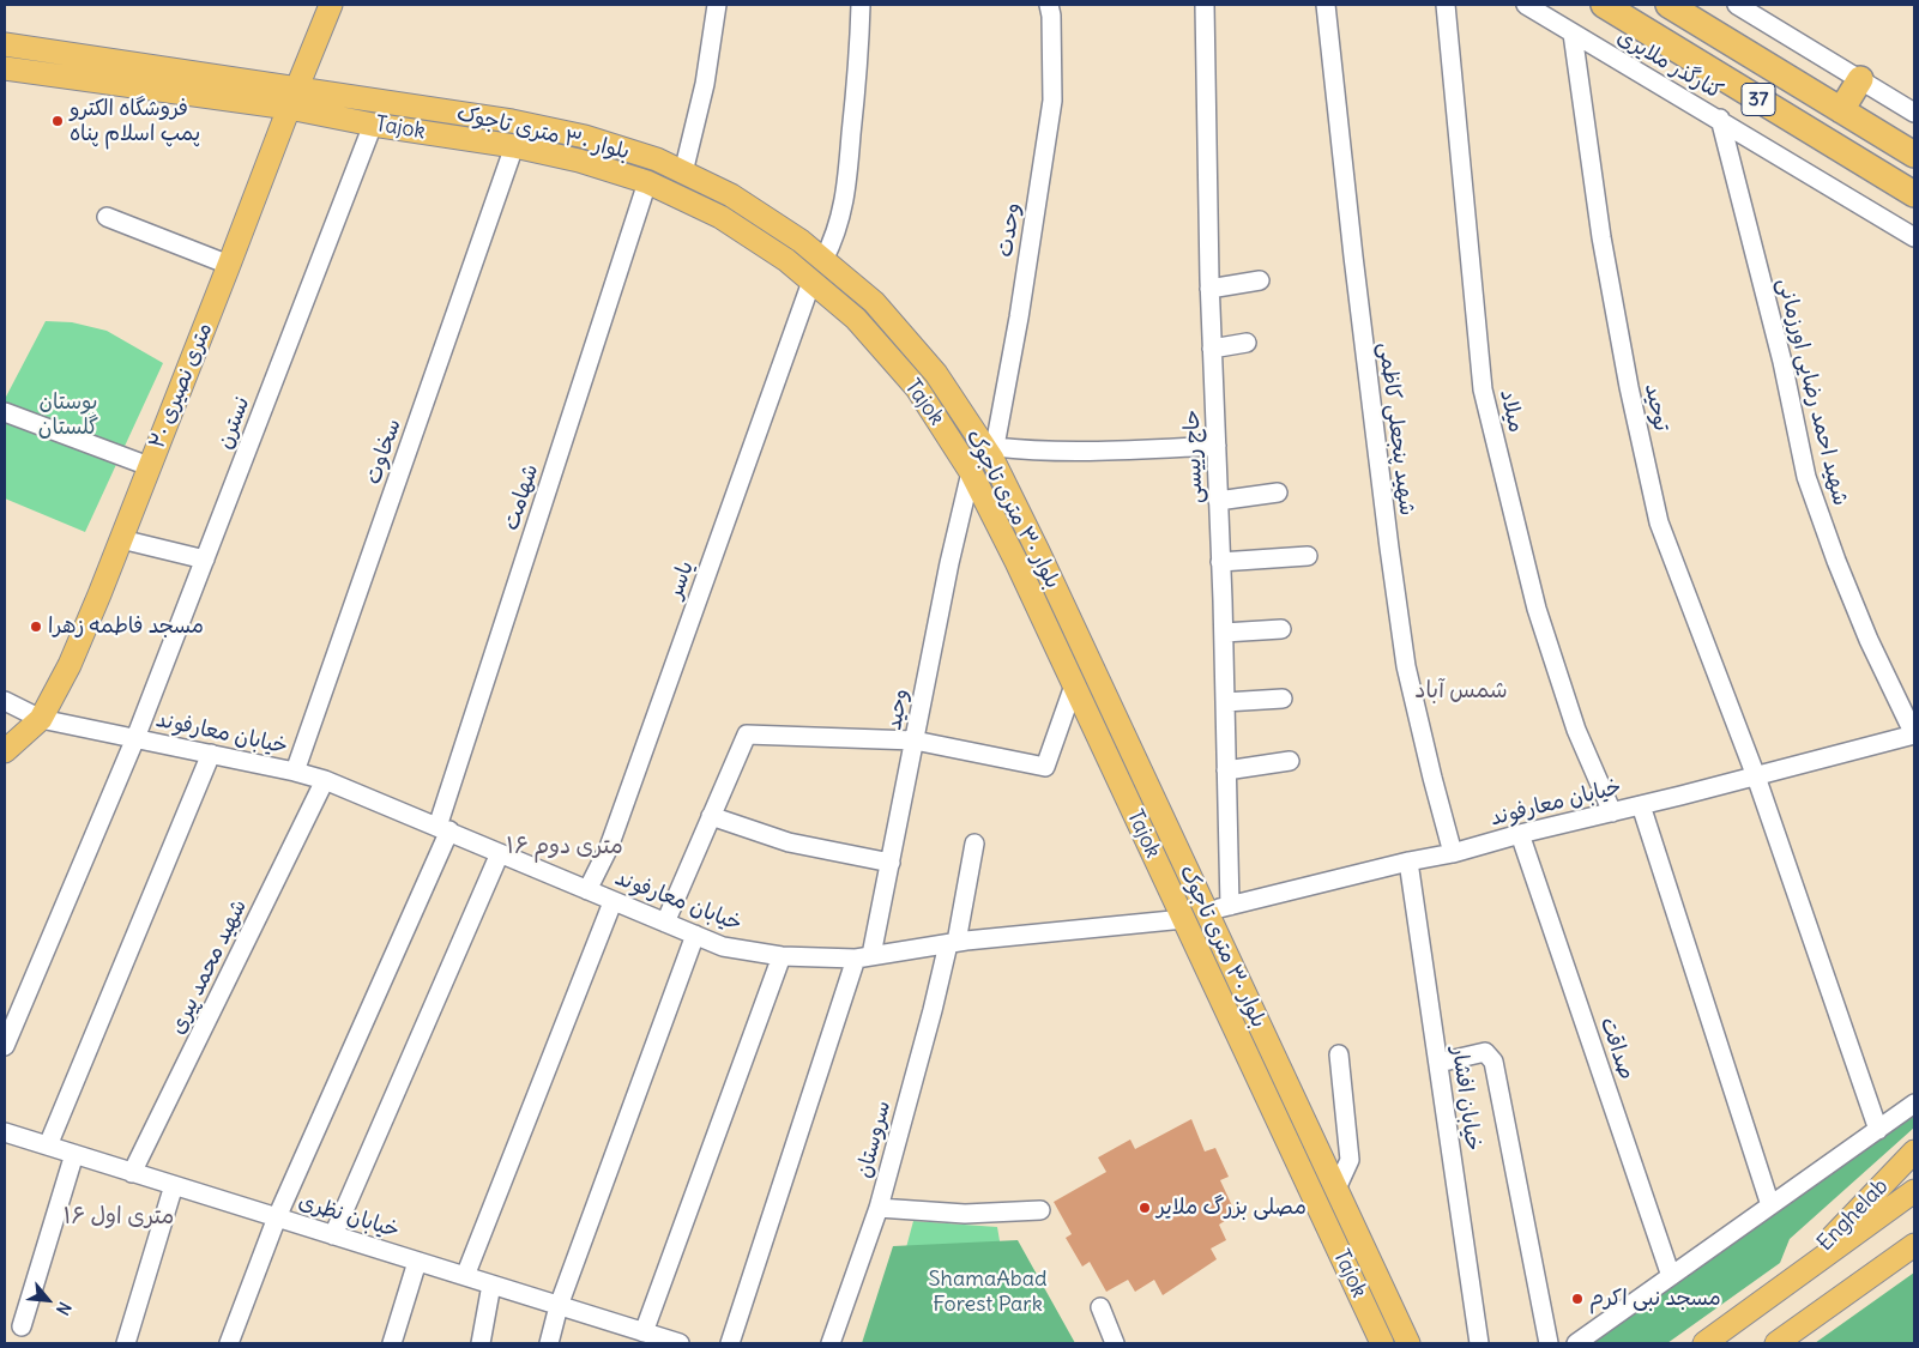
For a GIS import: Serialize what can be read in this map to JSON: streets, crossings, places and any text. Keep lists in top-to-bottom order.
{
  "streets": {
    "highway": ["37"],
    "main road": [
      "Tajok",
      "بلوار ۳۰ متری تاجوک",
      "۲۰ متری نصیری",
      "Enghelab"
    ],
    "street": [
      "کنارگذر ملایری",
      "وحدت",
      "شهید احمد رضایی اورزمانی",
      "توحید",
      "میلاد",
      "نسترن",
      "شهید پنجعلی کاظمی",
      "سخاوت",
      "حاج رییسی",
      "شهامت",
      "یاسر",
      "وحید",
      "خیابان معارفوند",
      "شهید محمد پیری",
      "صداقت",
      "خیابان افشار",
      "سروستان",
      "خیابان نظری"
    ]
  },
  "crossings": [
    ["کنارگذر ملایری", "شهید احمد رضایی اورزمانی"],
    ["کنارگذر ملایری", "توحید"],
    ["Tajok", "۲۰ متری نصیری"],
    ["Tajok", "نسترن"],
    ["Tajok", "سخاوت"],
    ["Tajok", "شهامت"],
    ["Tajok", "یاسر"],
    ["Tajok", "وحید"],
    ["Tajok", "خیابان معارفوند"],
    ["بلوار ۳۰ متری تاجوک", "وحدت"],
    ["بلوار ۳۰ متری تاجوک", "۲۰ متری نصیری"],
    ["بلوار ۳۰ متری تاجوک", "خیابان معارفوند"],
    ["۲۰ متری نصیری", "خیابان معارفوند"],
    ["شهید احمد رضایی اورزمانی", "خیابان معارفوند"],
    ["توحید", "خیابان معارفوند"],
    ["میلاد", "خیابان معارفوند"],
    ["نسترن", "خیابان معارفوند"],
    ["شهید پنجعلی کاظمی", "خیابان معارفوند"],
    ["سخاوت", "خیابان معارفوند"],
    ["حاج رییسی", "خیابان معارفوند"],
    ["شهامت", "خیابان معارفوند"],
    ["شهامت", "خیابان نظری"],
    ["یاسر", "خیابان معارفوند"],
    ["وحید", "خیابان معارفوند"],
    ["خیابان معارفوند", "شهید محمد پیری"],
    ["خیابان معارفوند", "صداقت"],
    ["خیابان معارفوند", "خیابان افشار"],
    ["خیابان معارفوند", "سروستان"],
    ["شهید محمد پیری", "خیابان نظری"]
  ],
  "districts": ["شمس آباد", "۱۶ متری دوم", "۱۶ متری اول"],
  "parks": ["بوستان گلستان", "ShamaAbad Forest Park"],
  "places": [
    "فروشگاه الکترو پمپ اسلام پناه",
    "مسجد فاطمه زهرا",
    "مصلی بزرگ ملایر",
    "مسجد نبی اکرم"
  ],
  "north": "bottom right"
}
